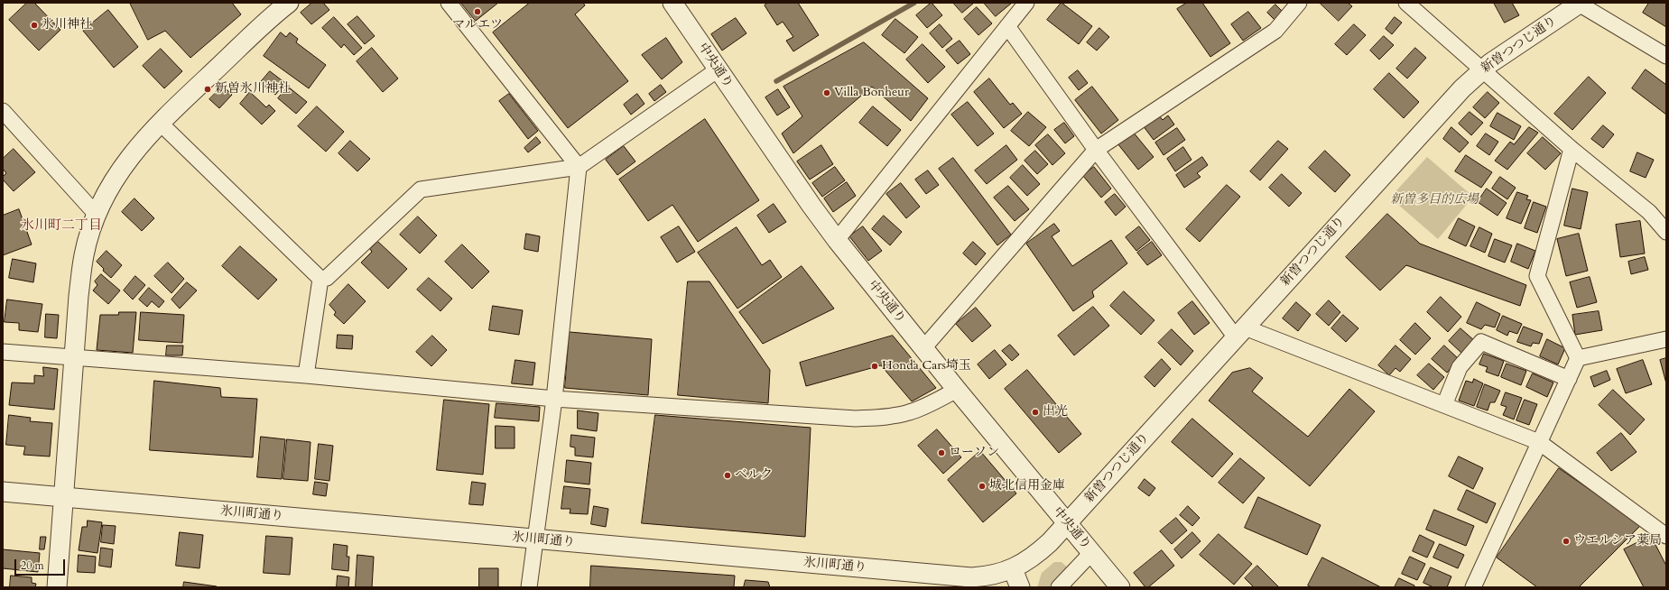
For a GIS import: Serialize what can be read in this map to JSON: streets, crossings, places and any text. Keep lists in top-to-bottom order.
{
  "streets": {
    "street": ["新曽つつじ通り", "中央通り", "氷川町通り"]
  },
  "crossings": [
    ["新曽つつじ通り", "中央通り"],
    ["新曽つつじ通り", "氷川町通り"],
    ["中央通り", "氷川町通り"]
  ],
  "districts": ["氷川町二丁目"],
  "parks": ["新曽多目的広場"],
  "places": [
    "マルエツ",
    "氷川神社",
    "新曽氷川神社",
    "Villa Bonheur",
    "Honda Cars埼玉",
    "出光",
    "ローソン",
    "ベルク",
    "城北信用金庫",
    "ウエルシア薬局"
  ],
  "scale_bar": "20 m"
}
